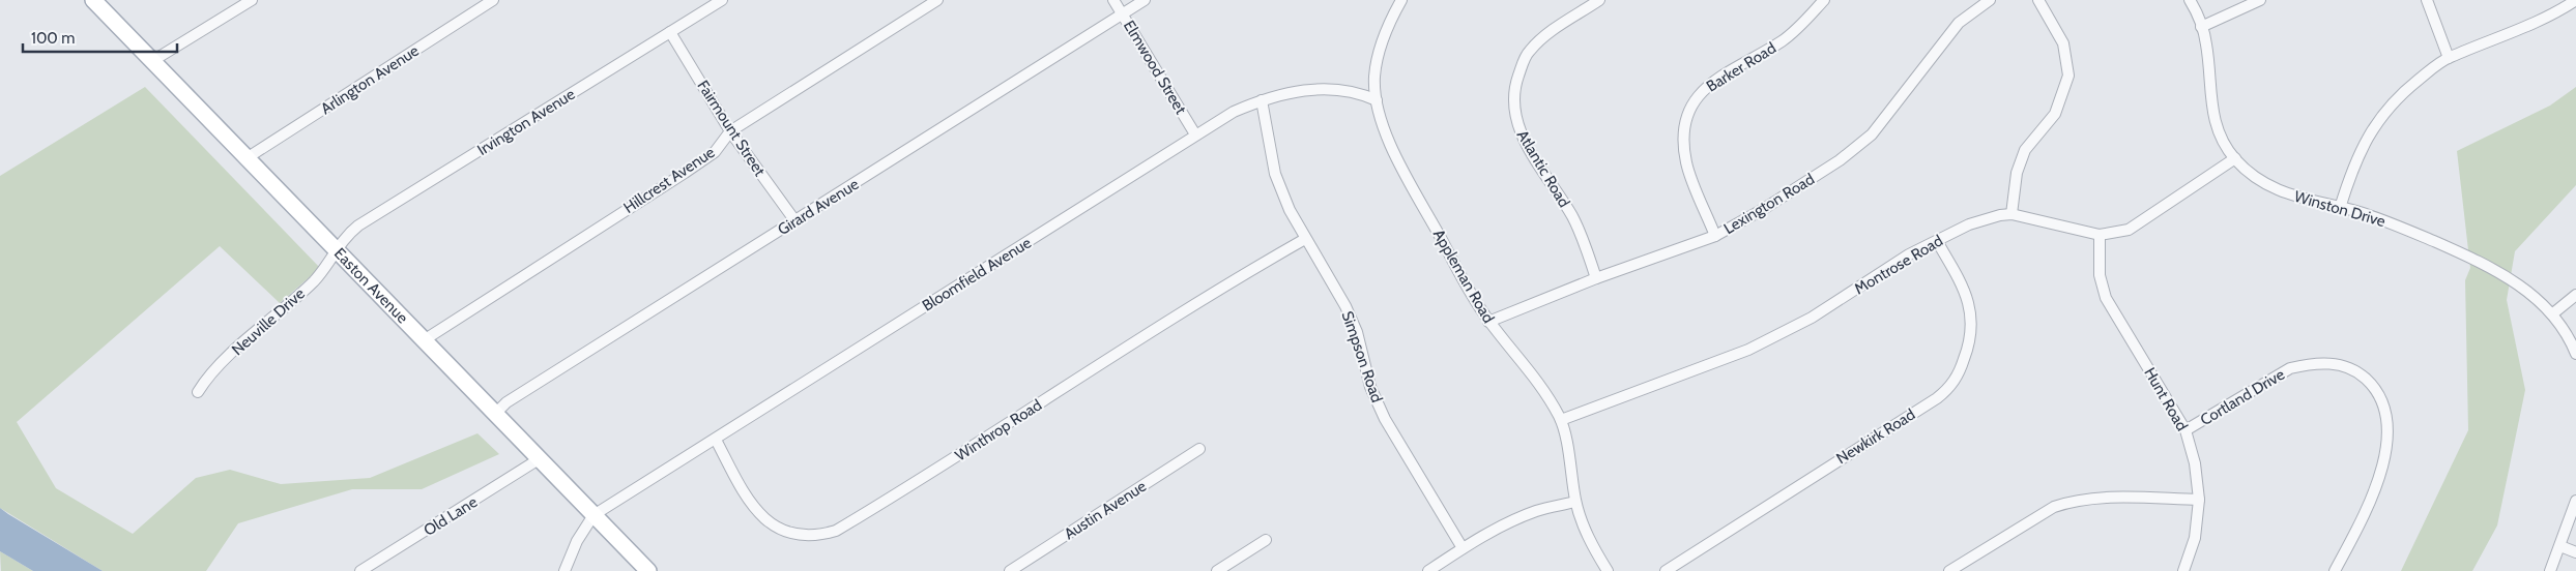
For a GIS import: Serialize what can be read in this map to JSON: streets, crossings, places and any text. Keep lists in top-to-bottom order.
{
  "streets": {
    "main road": ["Easton Avenue"],
    "street": [
      "Elmwood Street",
      "Barker Road",
      "Arlington Avenue",
      "Irvington Avenue",
      "Fairmount Street",
      "Atlantic Road",
      "Hillcrest Avenue",
      "Lexington Road",
      "Girard Avenue",
      "Winston Drive",
      "Montrose Road",
      "Bloomfield Avenue",
      "Appleman Road",
      "Neuville Drive",
      "Simpson Road",
      "Cortland Drive",
      "Hunt Road",
      "Winthrop Road",
      "Newkirk Road",
      "Austin Avenue",
      "Old Lane"
    ]
  },
  "crossings": [
    ["Elmwood Street", "Girard Avenue"],
    ["Elmwood Street", "Bloomfield Avenue"],
    ["Barker Road", "Lexington Road"],
    ["Arlington Avenue", "Easton Avenue"],
    ["Irvington Avenue", "Fairmount Street"],
    ["Irvington Avenue", "Easton Avenue"],
    ["Irvington Avenue", "Neuville Drive"],
    ["Fairmount Street", "Hillcrest Avenue"],
    ["Fairmount Street", "Girard Avenue"],
    ["Atlantic Road", "Lexington Road"],
    ["Hillcrest Avenue", "Easton Avenue"],
    ["Lexington Road", "Appleman Road"],
    ["Girard Avenue", "Easton Avenue"],
    ["Winston Drive", "Montrose Road"],
    ["Montrose Road", "Appleman Road"],
    ["Montrose Road", "Hunt Road"],
    ["Montrose Road", "Newkirk Road"],
    ["Bloomfield Avenue", "Appleman Road"],
    ["Bloomfield Avenue", "Easton Avenue"],
    ["Bloomfield Avenue", "Simpson Road"],
    ["Bloomfield Avenue", "Winthrop Road"],
    ["Easton Avenue", "Neuville Drive"],
    ["Easton Avenue", "Old Lane"],
    ["Simpson Road", "Winthrop Road"],
    ["Cortland Drive", "Hunt Road"]
  ],
  "scale_bar": "100 m"
}
